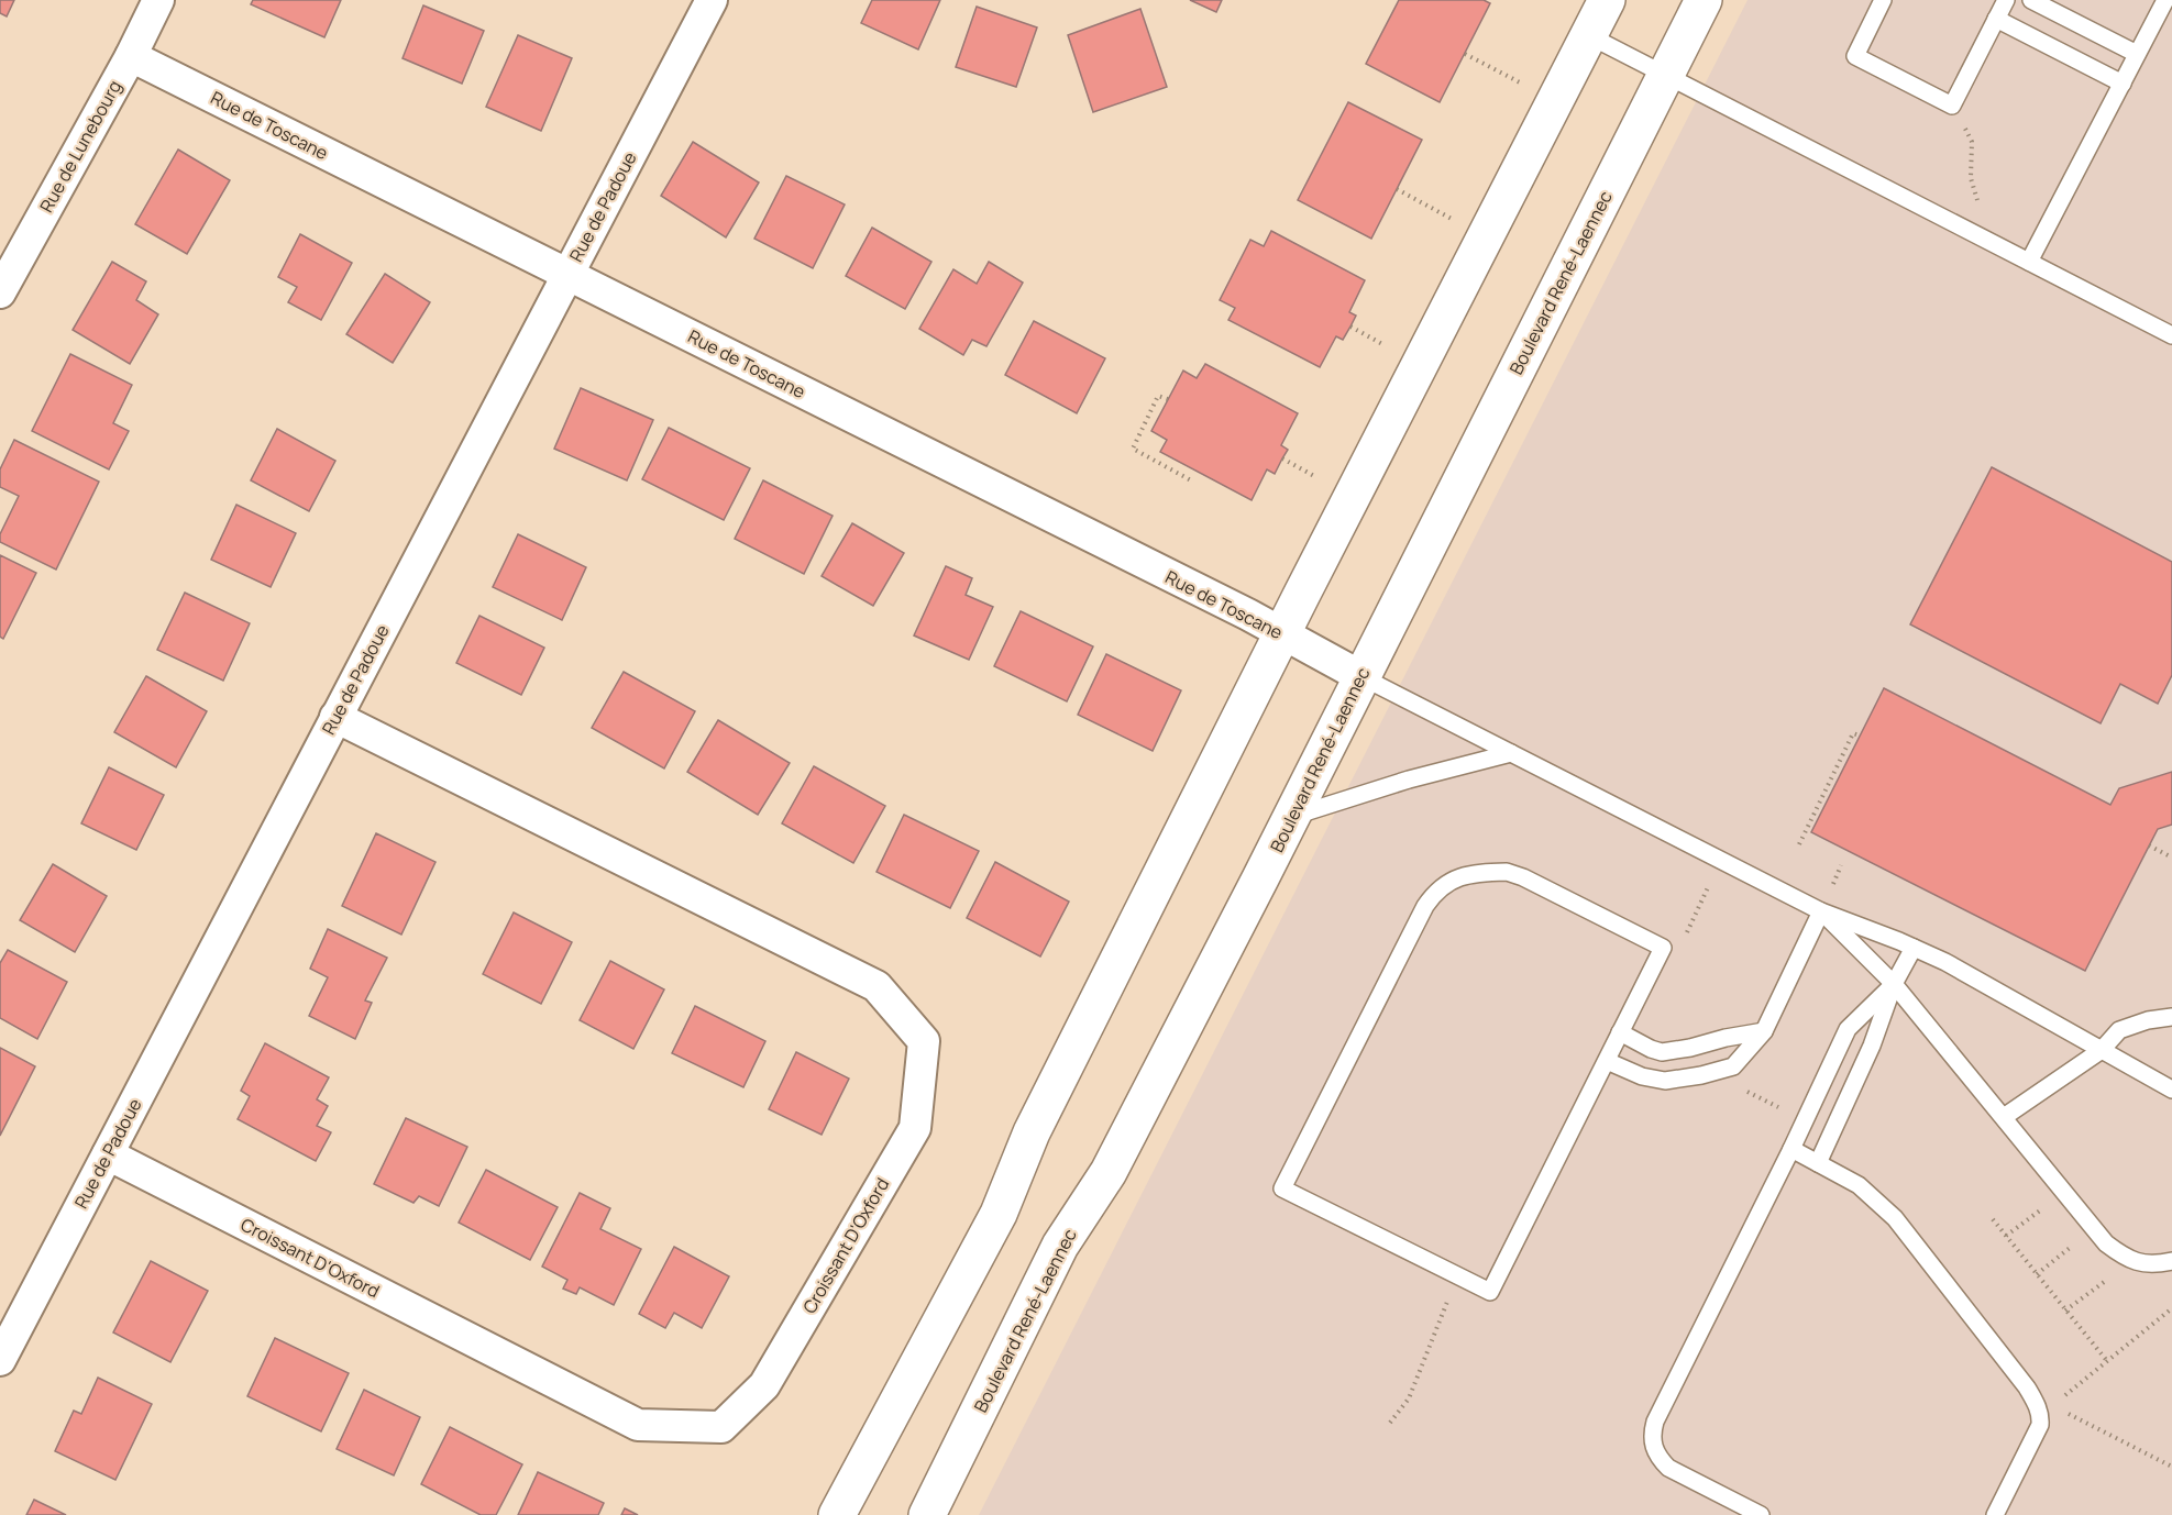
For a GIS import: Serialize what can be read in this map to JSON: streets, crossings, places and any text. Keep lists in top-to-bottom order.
{
  "streets": {
    "street": [
      "Rue de Toscane",
      "Rue de Lunebourg",
      "Rue de Padoue",
      "Boulevard René-Laennec",
      "Croissant D'Oxford"
    ]
  },
  "crossings": [
    ["Rue de Toscane", "Rue de Lunebourg"],
    ["Rue de Toscane", "Rue de Padoue"],
    ["Rue de Toscane", "Boulevard René-Laennec"],
    ["Rue de Padoue", "Croissant D'Oxford"]
  ]
}
